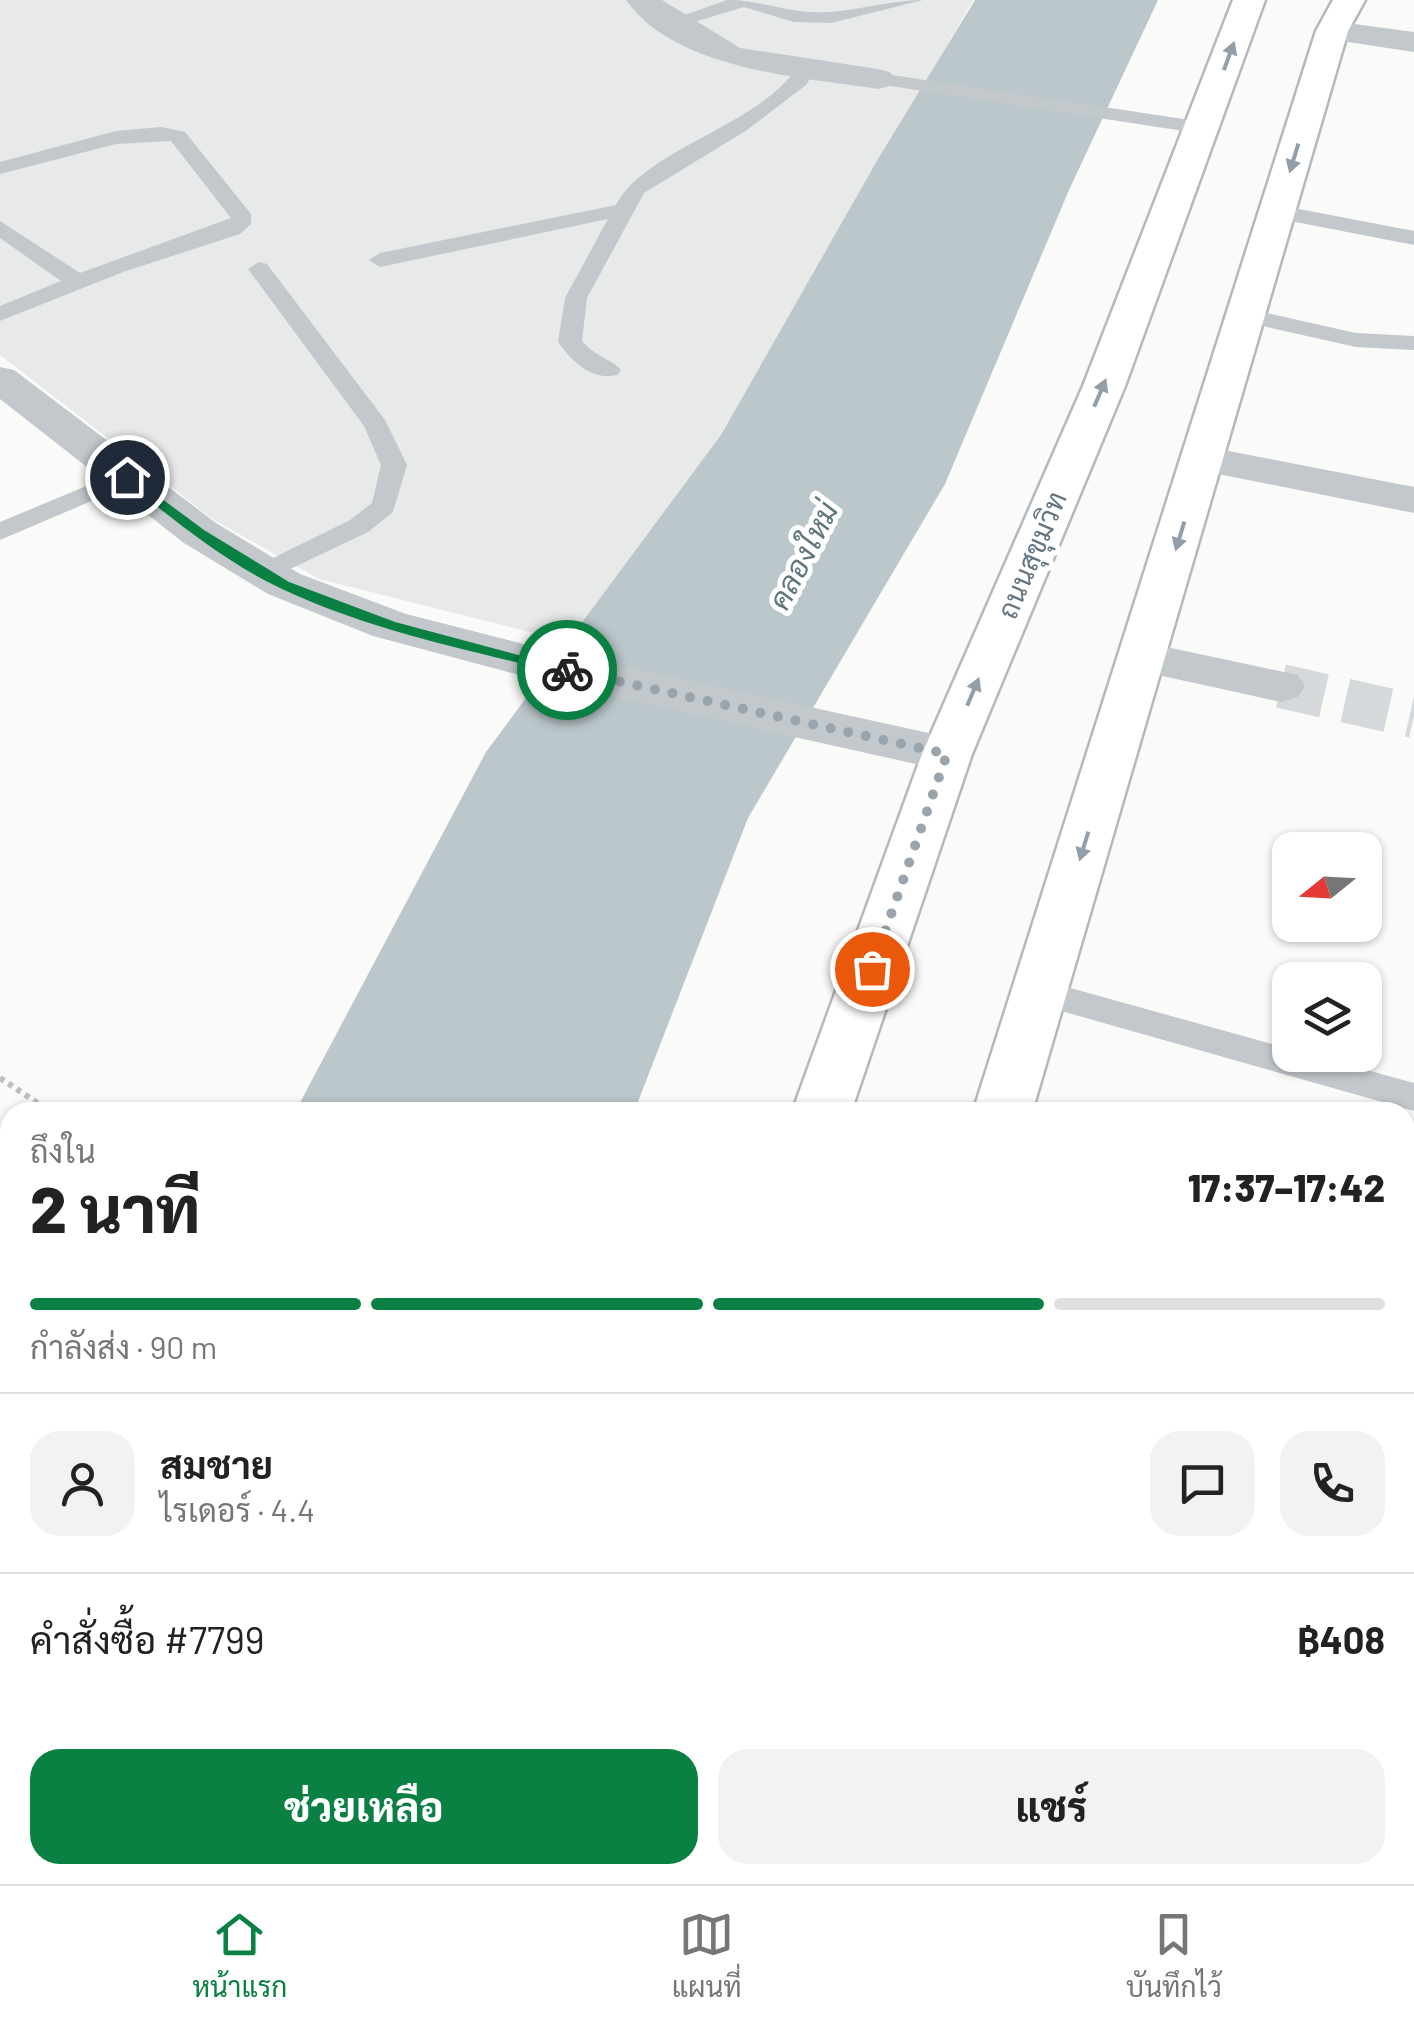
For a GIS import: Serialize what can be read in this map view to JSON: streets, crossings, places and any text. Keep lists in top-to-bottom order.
{
  "streets": {
    "highway": ["ถนนสุขุมวิท"]
  },
  "water": ["คลองใหม่"],
  "north": "left",
  "page": {
    "heading": ["2 นาที", "ถึงใน", "17:37–17:42"],
    "panel": [
      "สมชาย",
      "ไรเดอร์ · 4.4",
      "คำสั่งซื้อ #7799",
      "฿408"
    ],
    "bar": "กำลังส่ง · 90 m",
    "buttons": ["ช่วยเหลือ", "แชร์"],
    "tabs": ["หน้าแรก", "แผนที่", "บันทึกไว้"]
  }
}
